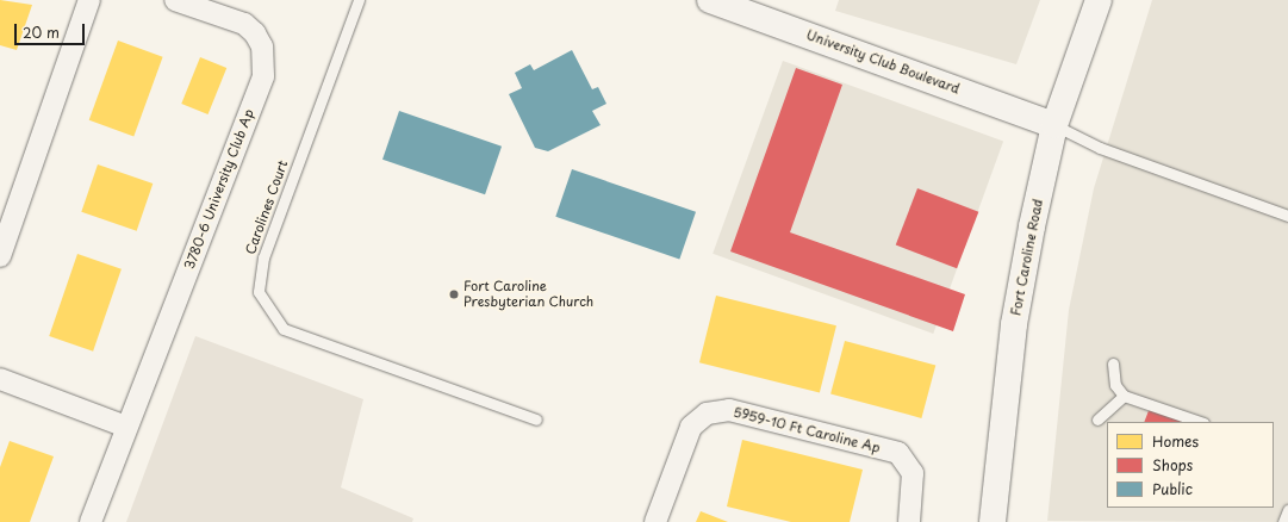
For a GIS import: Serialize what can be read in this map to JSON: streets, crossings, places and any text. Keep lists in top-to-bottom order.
{
  "streets": {
    "street": [
      "University Club Boulevard",
      "3780-6 University Club Ap",
      "Fort Caroline Road",
      "5959-10 Ft Caroline Ap"
    ],
    "lane": ["Carolines Court"]
  },
  "crossings": [
    ["University Club Boulevard", "Fort Caroline Road"]
  ],
  "places": ["Fort Caroline Presbyterian Church"],
  "legend": ["Homes", "Shops", "Public"],
  "scale_bar": "20 m"
}
